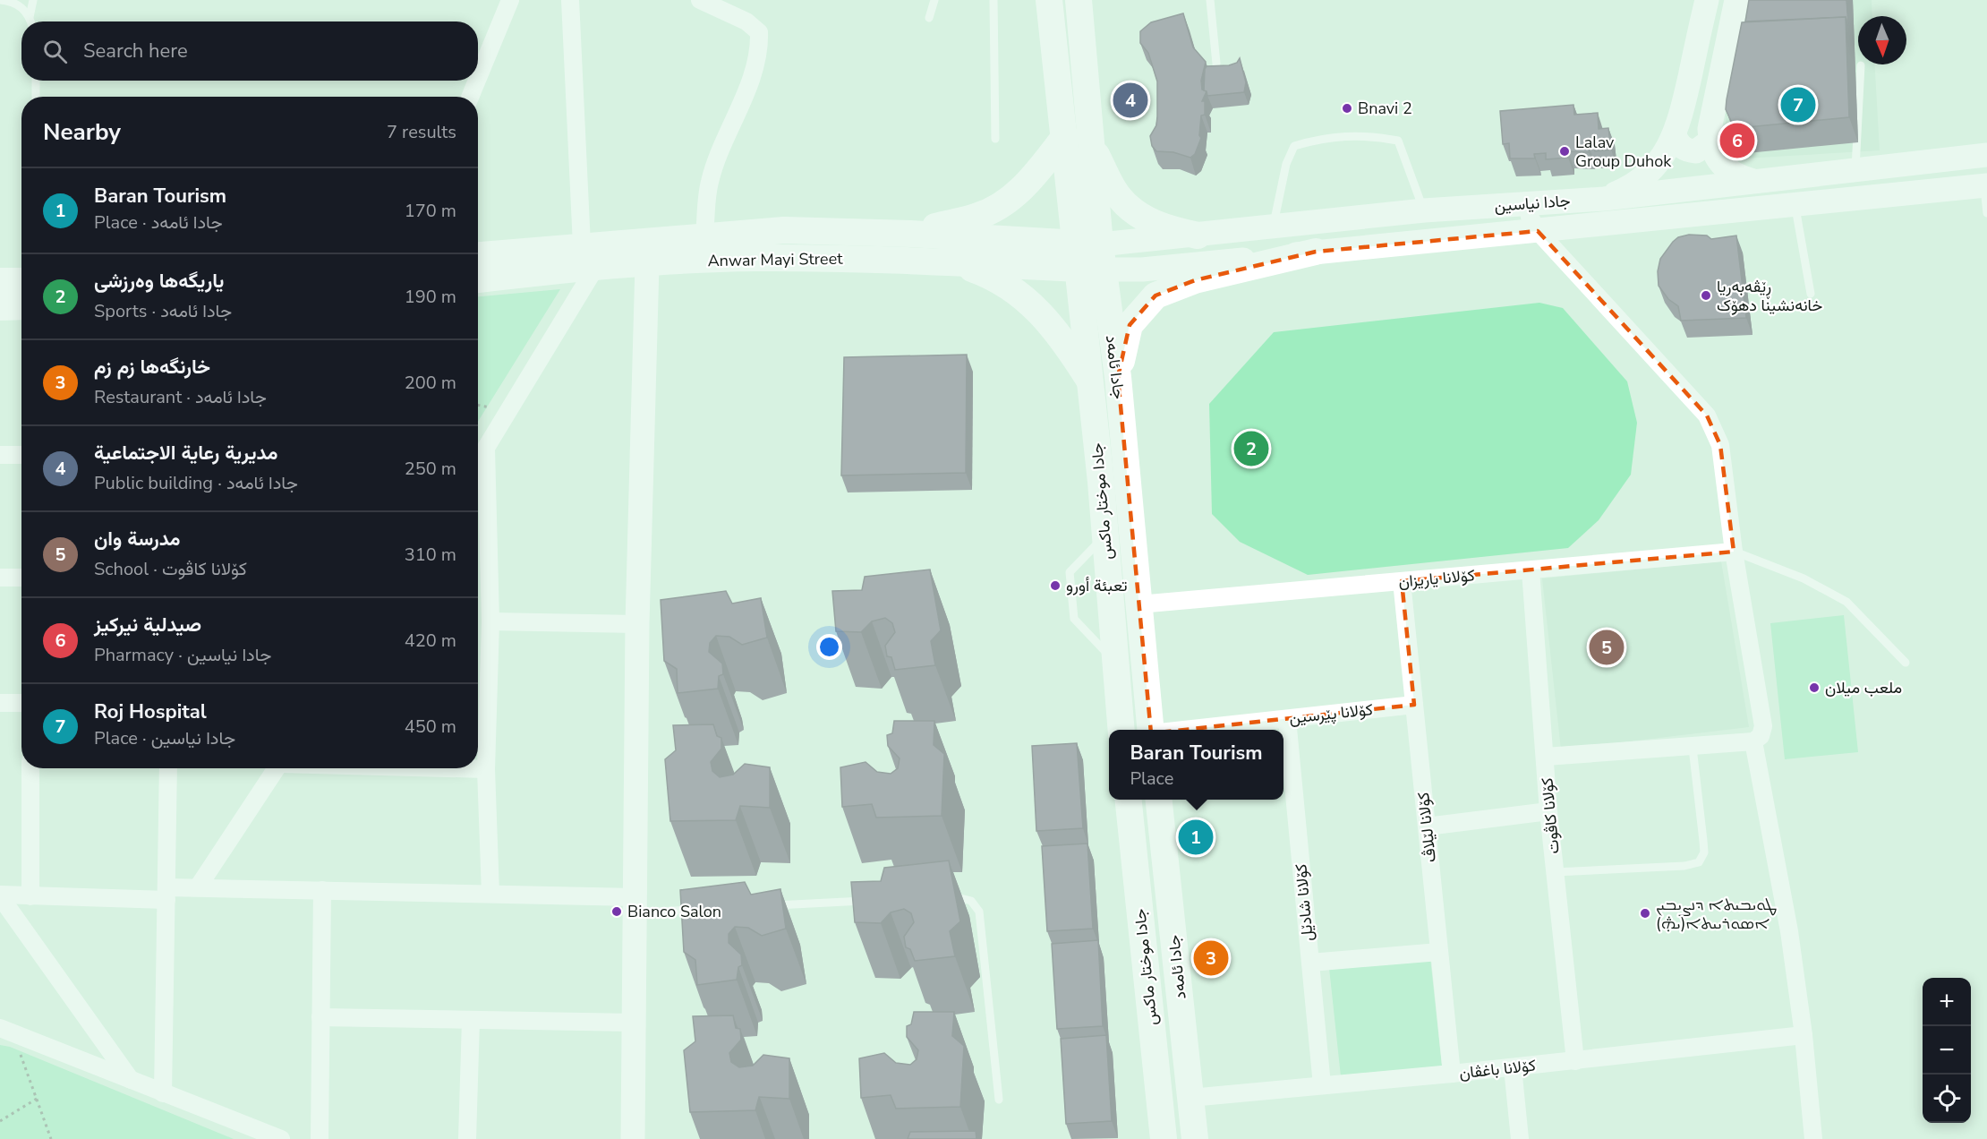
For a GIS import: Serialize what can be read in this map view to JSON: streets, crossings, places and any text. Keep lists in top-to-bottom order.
{
  "streets": {
    "main road": ["Anwar Mayi Street", "جادا ئامەد", "جادا موختار ماكس"],
    "street": [
      "جادا نیاسین",
      "کۆلانا یاریزان",
      "کۆلانا پێرسین",
      "کۆلانا کاڤوت",
      "کۆلانا لێلاڤ",
      "کۆلانا شادێل",
      "کۆلانا باغڤان"
    ]
  },
  "crossings": [
    ["جادا نیاسین", "Anwar Mayi Street"],
    ["جادا نیاسین", "جادا ئامەد"],
    ["جادا نیاسین", "جادا موختار ماكس"],
    ["Anwar Mayi Street", "جادا ئامەد"],
    ["Anwar Mayi Street", "جادا موختار ماكس"],
    ["جادا ئامەد", "جادا موختار ماكس"],
    ["جادا ئامەد", "کۆلانا یاریزان"],
    ["جادا ئامەد", "کۆلانا باغڤان"],
    ["کۆلانا یاریزان", "کۆلانا کاڤوت"],
    ["کۆلانا یاریزان", "کۆلانا لێلاڤ"],
    ["کۆلانا پێرسین", "کۆلانا لێلاڤ"],
    ["کۆلانا پێرسین", "کۆلانا شادێل"],
    ["کۆلانا کاڤوت", "کۆلانا باغڤان"],
    ["کۆلانا لێلاڤ", "کۆلانا باغڤان"],
    ["کۆلانا شادێل", "کۆلانا باغڤان"]
  ],
  "places": [
    "Bnavi 2",
    "Lalav Group Duhok",
    "ڕێڤه‌به‌ریا خانەنشينا دهۆک",
    "تعبئة أورو",
    "ملعب ميلان",
    "Bianco Salon",
    "ܛܘܝܒܝܬܐ ܕܢܨܝܒܝܢ ܐܣܘܪܝܝܬܐ(ܞ)"
  ],
  "north": "bottom",
  "page": {
    "search": "Search here",
    "pins": [
      "4",
      "7",
      "6",
      "2",
      "5",
      "1",
      "3"
    ],
    "heading": ["Nearby", "7 results"],
    "list": [
      {
        "mark": "1",
        "name": "Baran Tourism",
        "note": "Place · جادا ئامەد",
        "value": "170 m"
      },
      {
        "mark": "2",
        "name": "ياريگەها وەرزشی",
        "note": "Sports · جادا ئامەد",
        "value": "190 m"
      },
      {
        "mark": "3",
        "name": "خارنگەها زم زم",
        "note": "Restaurant · جادا ئامەد",
        "value": "200 m"
      },
      {
        "mark": "4",
        "name": "مديرية رعاية الاجتماعية",
        "note": "Public building · جادا ئامەد",
        "value": "250 m"
      },
      {
        "mark": "5",
        "name": "مدرسة وان",
        "note": "School · کۆلانا کاڤوت",
        "value": "310 m"
      },
      {
        "mark": "6",
        "name": "صيدلية نيركيز",
        "note": "Pharmacy · جادا نیاسین",
        "value": "420 m"
      },
      {
        "mark": "7",
        "name": "Roj Hospital",
        "note": "Place · جادا نیاسین",
        "value": "450 m"
      }
    ],
    "popup": ["Baran Tourism", "Place"],
    "map_buttons": ["+", "−"]
  }
}
